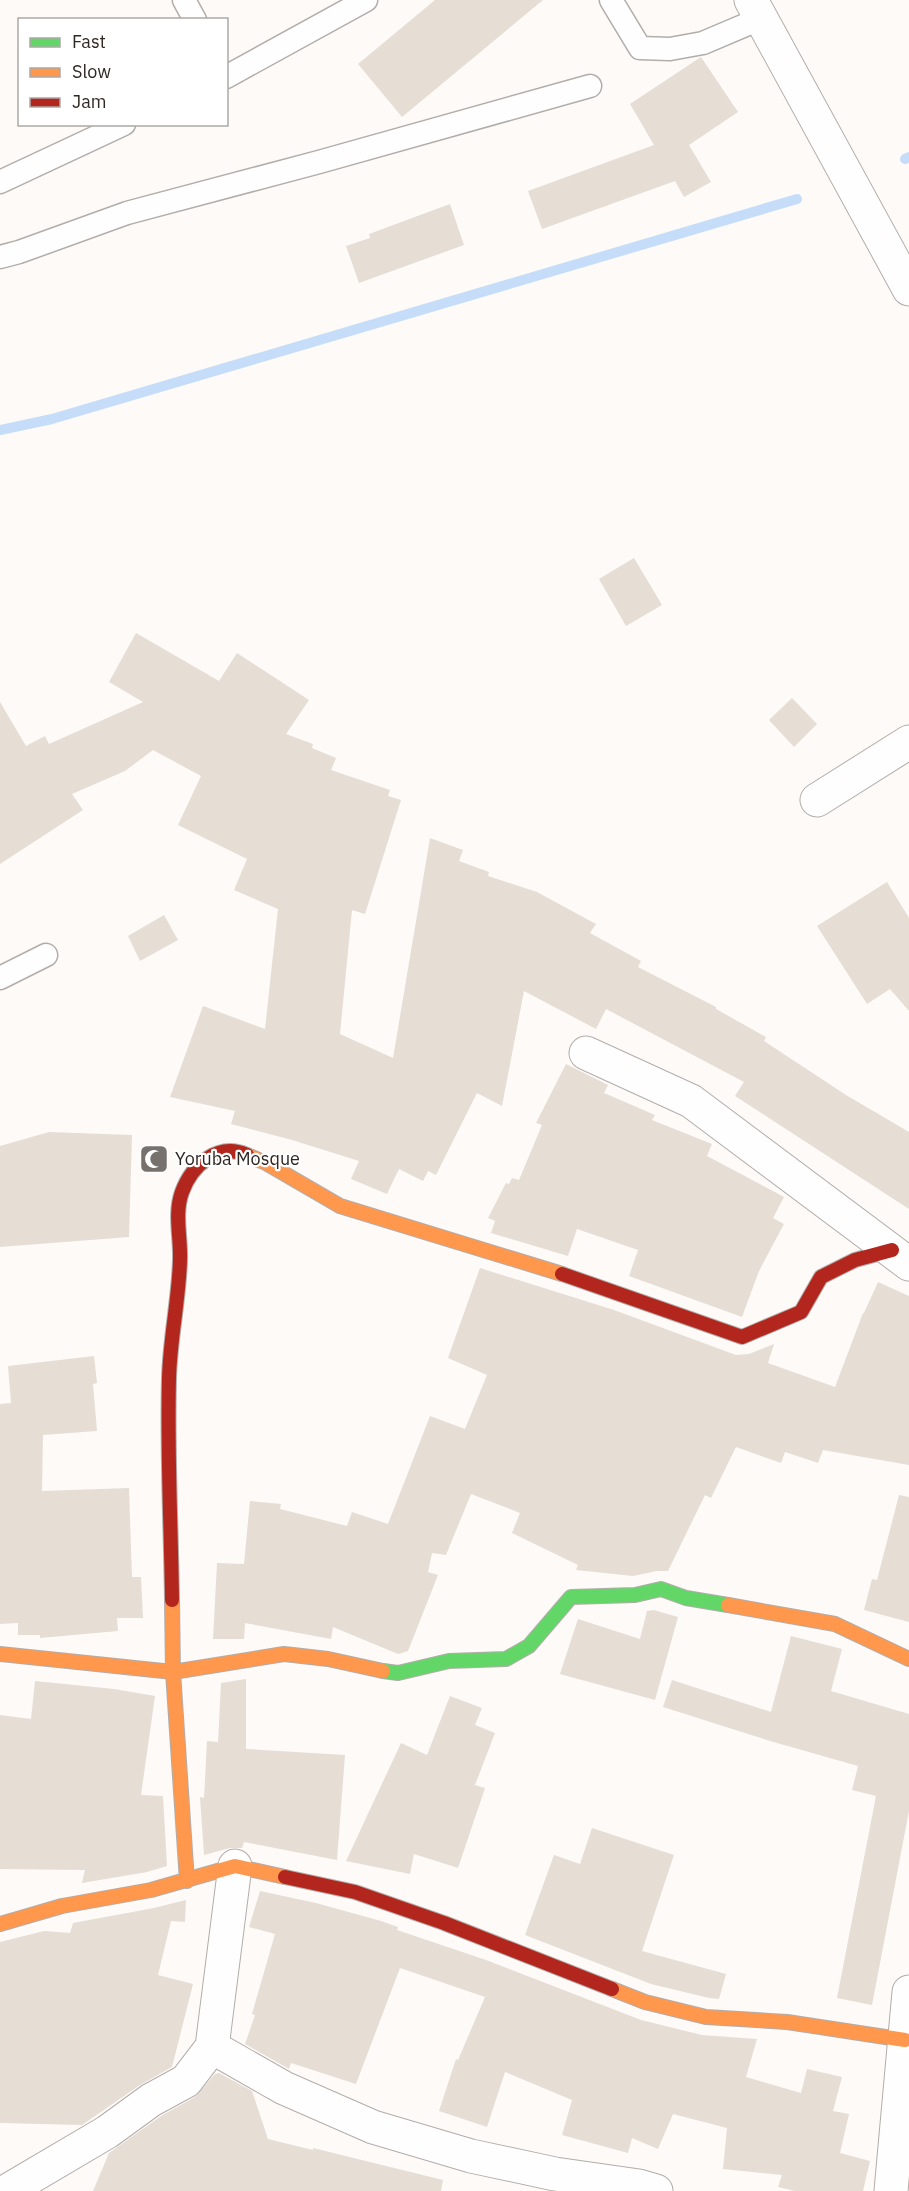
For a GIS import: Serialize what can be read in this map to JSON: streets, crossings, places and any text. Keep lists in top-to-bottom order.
{
  "places": {
    "mosque": ["Yoruba Mosque"]
  },
  "legend": ["Fast", "Slow", "Jam"]
}
